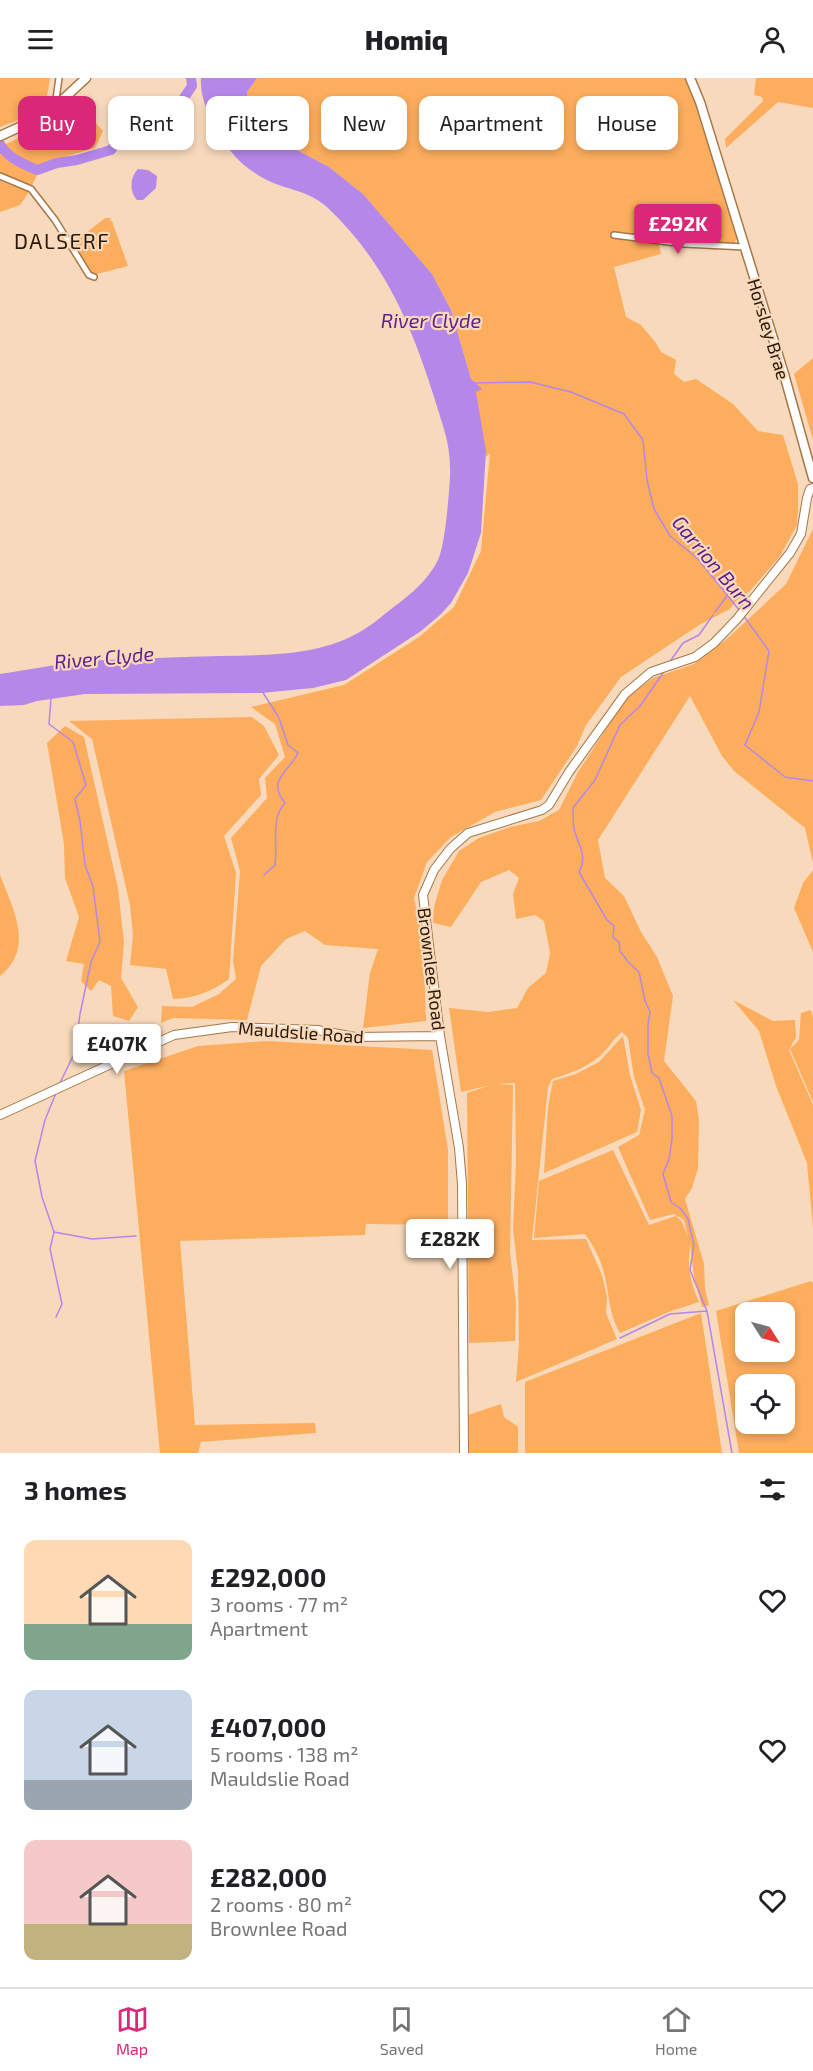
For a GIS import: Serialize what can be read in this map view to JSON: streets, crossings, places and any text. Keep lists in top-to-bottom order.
{
  "streets": {
    "main road": ["Horsley Brae", "Brownlee Road", "Mauldslie Road"]
  },
  "crossings": [
    ["Brownlee Road", "Mauldslie Road"]
  ],
  "districts": ["DALSERF"],
  "water": ["River Clyde", "Garrion Burn"],
  "north": "bottom right",
  "page": {
    "header": "Homiq",
    "chip": [
      "Buy",
      "Rent",
      "Filters",
      "New",
      "Apartment",
      "House"
    ],
    "price": ["£292K", "£407K", "£282K"],
    "heading": "3 homes",
    "list": [
      {
        "name": "£292,000",
        "note": "3 rooms · 77 m² · Apartment"
      },
      {
        "name": "£407,000",
        "note": "5 rooms · 138 m² · Mauldslie Road"
      },
      {
        "name": "£282,000",
        "note": "2 rooms · 80 m² · Brownlee Road"
      }
    ],
    "tabs": ["Map", "Saved", "Home"]
  }
}
